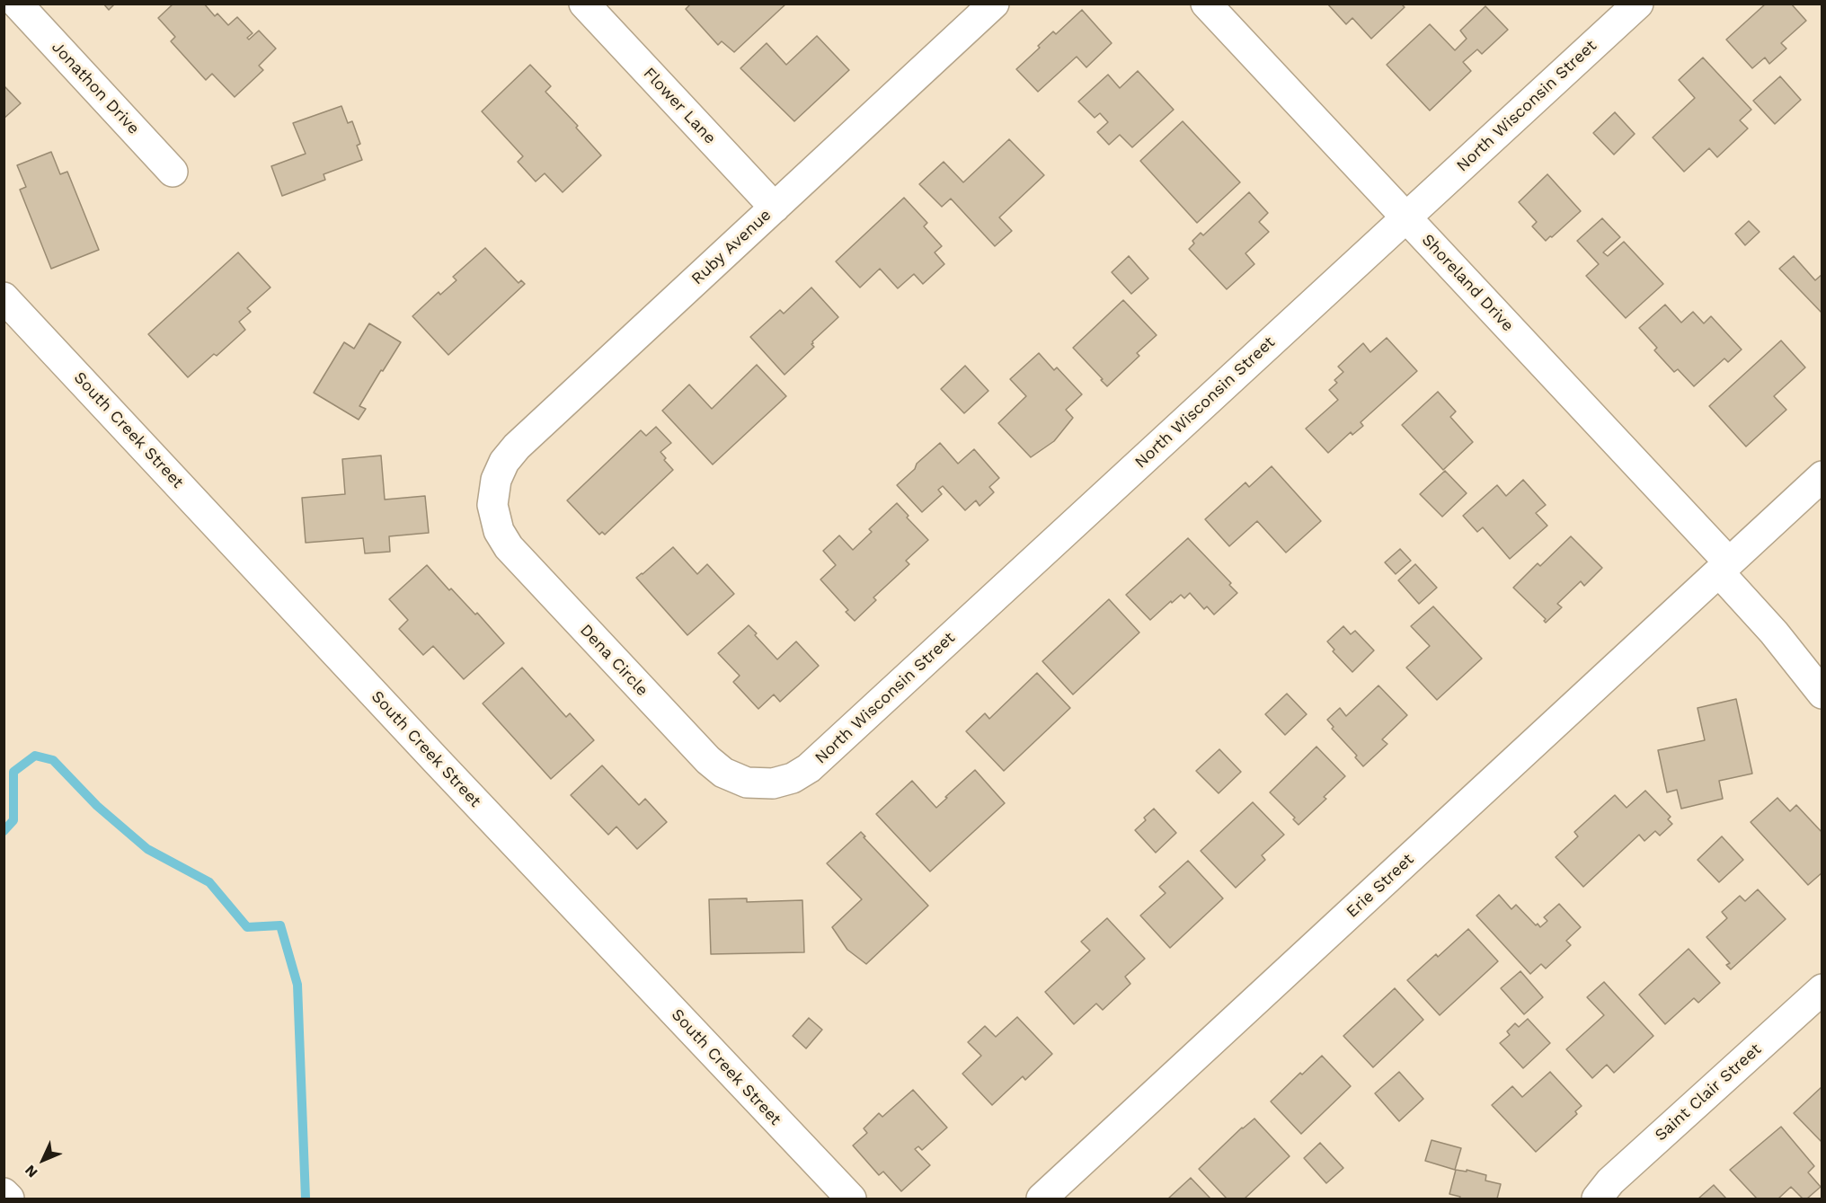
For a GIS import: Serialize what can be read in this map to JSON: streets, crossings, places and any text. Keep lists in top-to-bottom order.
{
  "streets": {
    "street": [
      "Jonathon Drive",
      "Flower Lane",
      "North Wisconsin Street",
      "Ruby Avenue",
      "Shoreland Drive",
      "South Creek Street",
      "Dena Circle",
      "Erie Street",
      "Saint Clair Street"
    ]
  },
  "crossings": [
    ["Flower Lane", "Ruby Avenue"],
    ["North Wisconsin Street", "Shoreland Drive"],
    ["North Wisconsin Street", "Dena Circle"],
    ["Ruby Avenue", "Dena Circle"],
    ["Shoreland Drive", "Erie Street"]
  ],
  "north": "bottom left"
}
